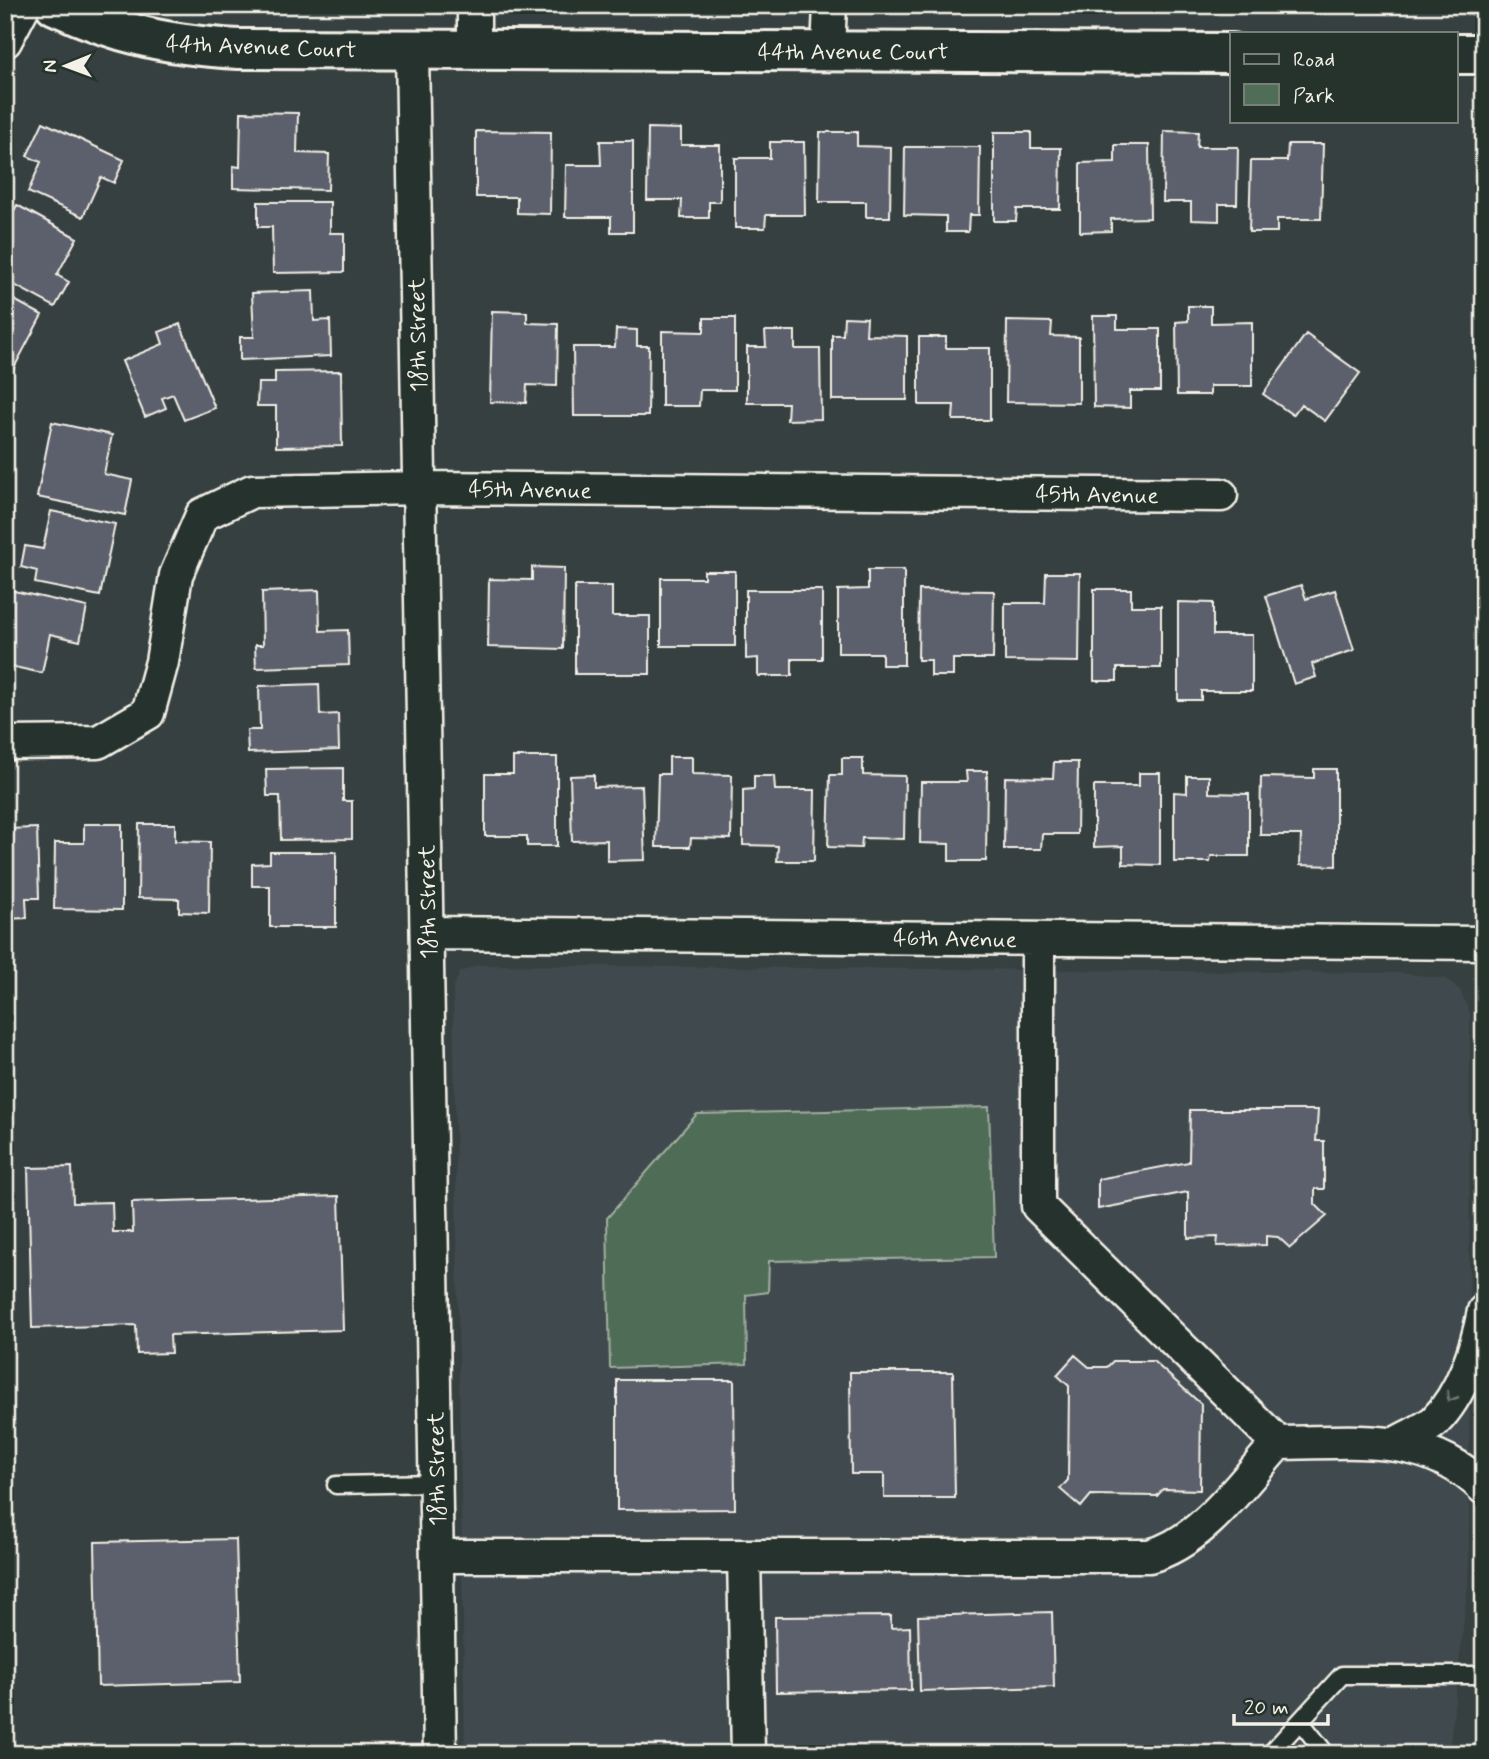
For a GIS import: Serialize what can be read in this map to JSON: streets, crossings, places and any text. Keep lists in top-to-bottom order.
{
  "streets": {
    "street": [
      "44th Avenue Court",
      "18th Street",
      "45th Avenue",
      "46th Avenue"
    ]
  },
  "crossings": [
    ["44th Avenue Court", "18th Street"],
    ["18th Street", "45th Avenue"],
    ["18th Street", "46th Avenue"]
  ],
  "legend": ["Road", "Park"],
  "scale_bar": "20 m",
  "north": "left"
}
